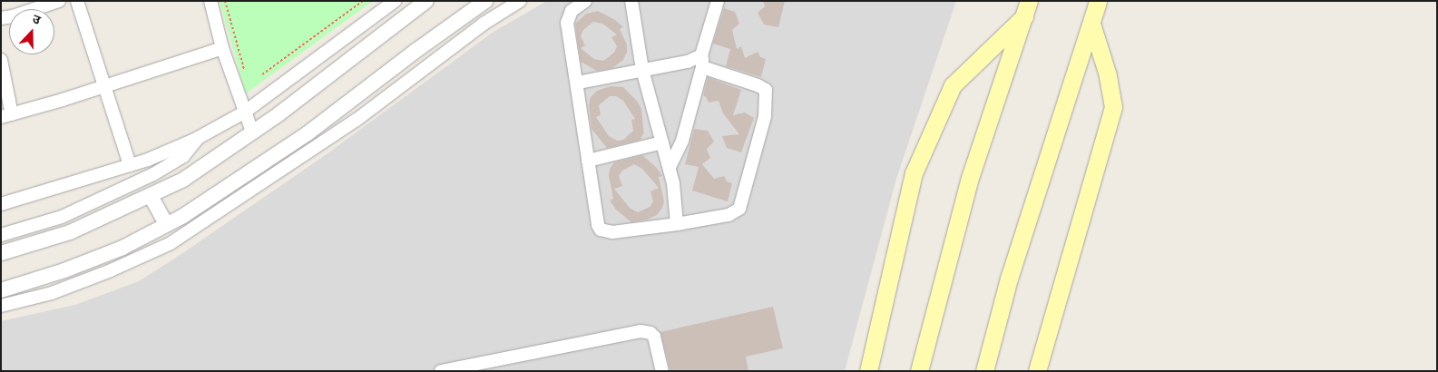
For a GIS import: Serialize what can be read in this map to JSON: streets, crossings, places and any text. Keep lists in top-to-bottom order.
{
  "north": "top"
}
